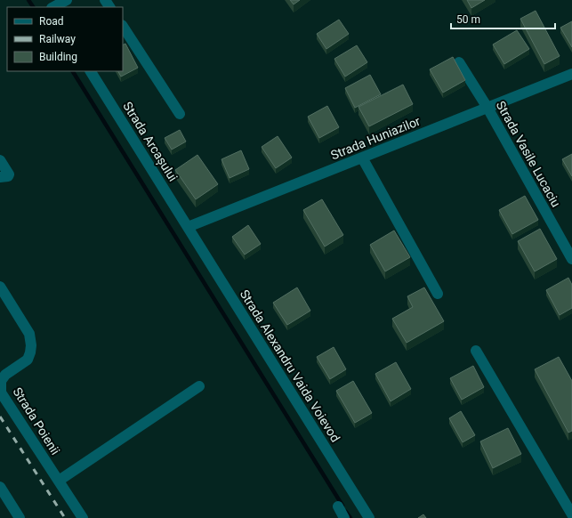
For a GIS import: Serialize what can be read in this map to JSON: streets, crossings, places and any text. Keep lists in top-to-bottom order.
{
  "streets": {
    "street": [
      "Strada Huniazilor",
      "Strada Arcașului",
      "Strada Vasile Lucaciu",
      "Strada Alexandru Vaida Voievod",
      "Strada Poienii"
    ]
  },
  "crossings": [
    ["Strada Huniazilor", "Strada Arcașului"],
    ["Strada Huniazilor", "Strada Vasile Lucaciu"],
    ["Strada Huniazilor", "Strada Alexandru Vaida Voievod"],
    ["Strada Arcașului", "Strada Alexandru Vaida Voievod"]
  ],
  "legend": ["Road", "Railway", "Building"],
  "scale_bar": "50 m"
}
